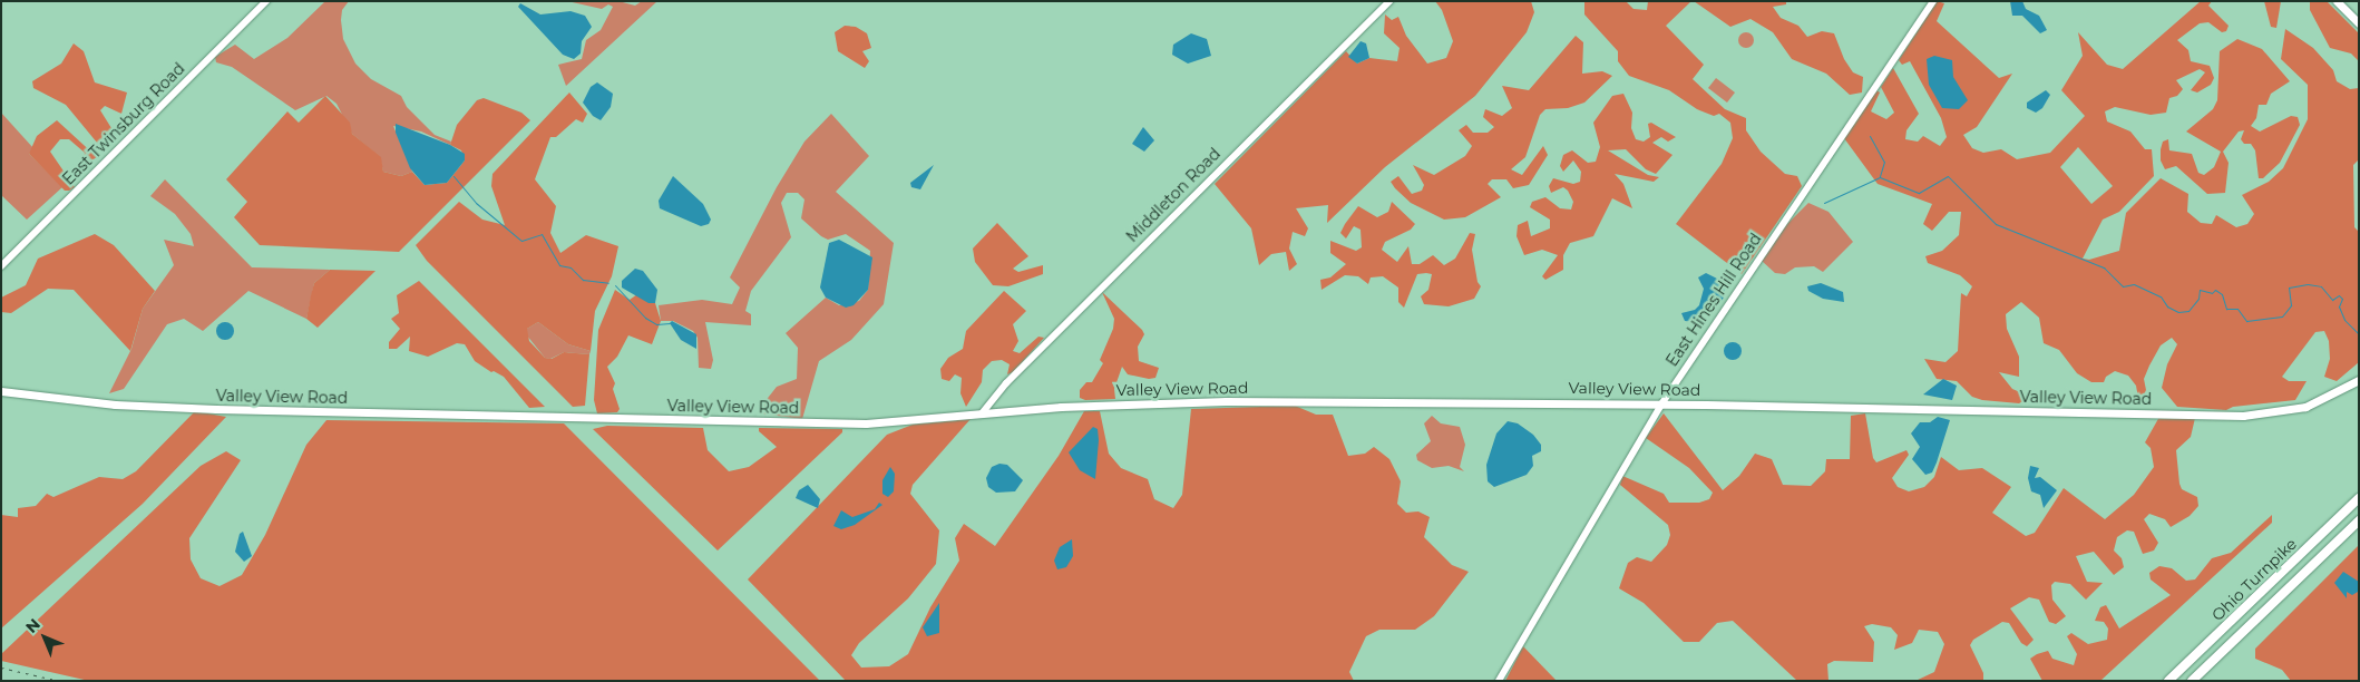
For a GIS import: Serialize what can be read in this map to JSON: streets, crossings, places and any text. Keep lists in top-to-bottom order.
{
  "streets": {
    "highway": ["Ohio Turnpike"],
    "main road": ["Valley View Road"],
    "street": ["East Twinsburg Road", "Middleton Road", "East Hines Hill Road"]
  },
  "crossings": [
    ["Middleton Road", "Valley View Road"],
    ["East Hines Hill Road", "Valley View Road"]
  ],
  "north": "top left"
}
